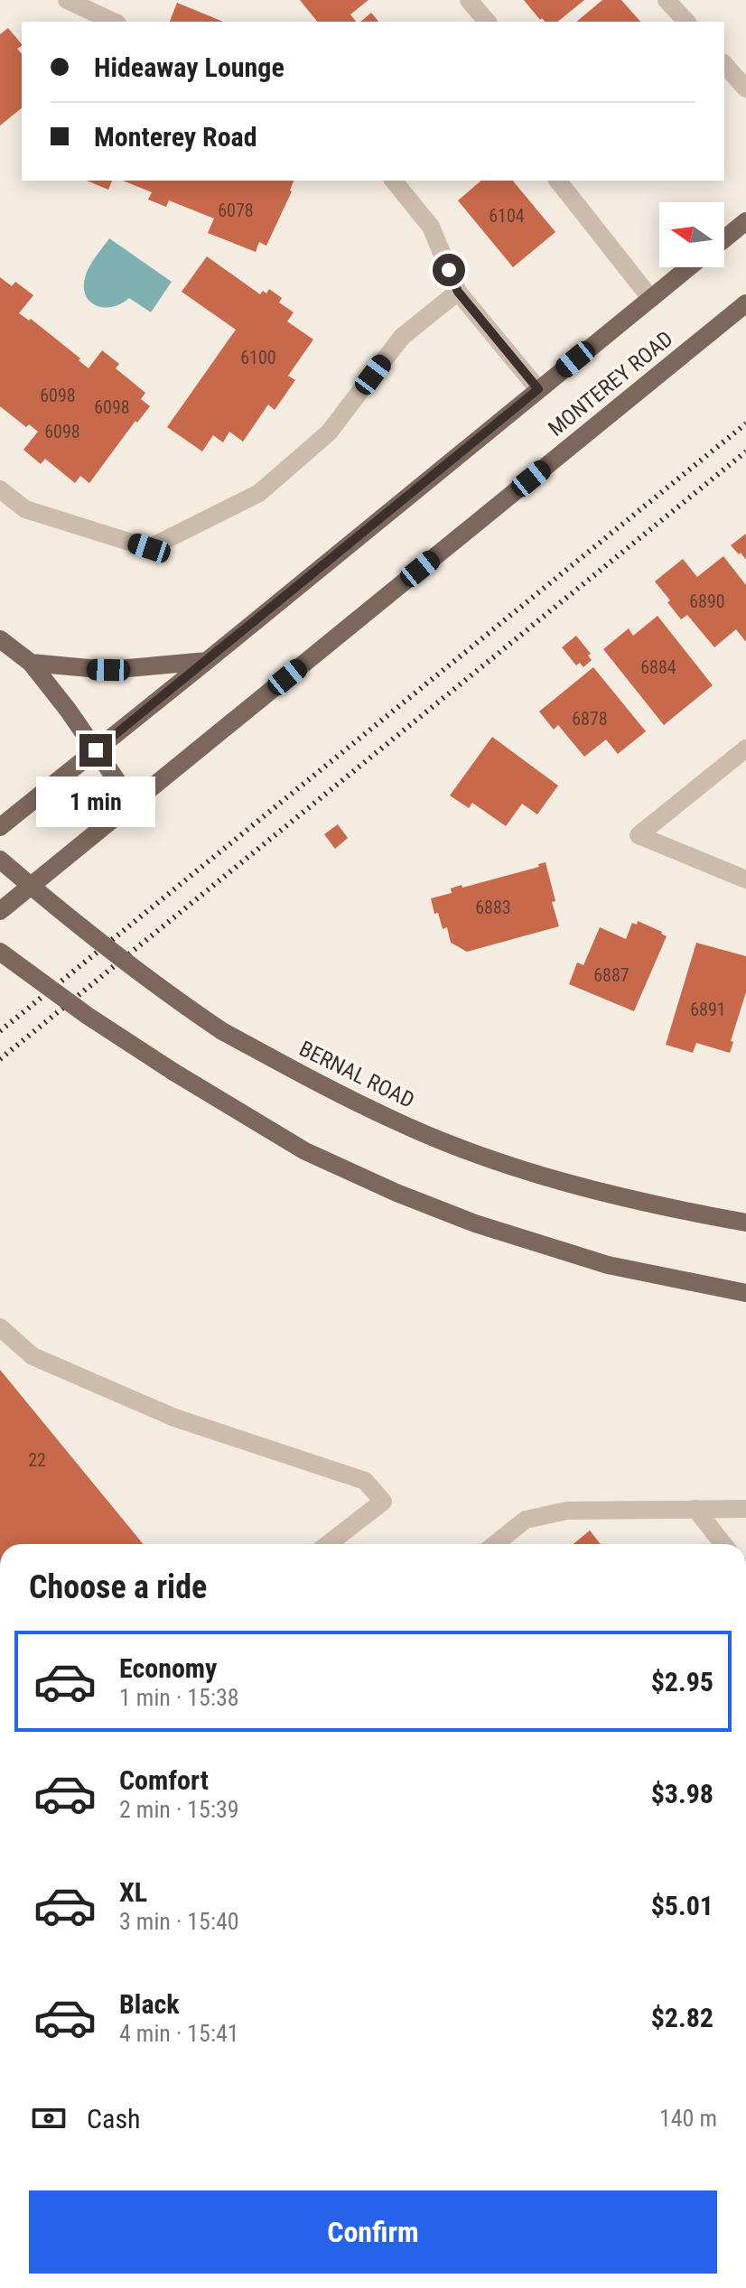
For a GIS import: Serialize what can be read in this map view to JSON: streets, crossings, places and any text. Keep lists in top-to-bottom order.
{
  "streets": {
    "main road": ["MONTEREY ROAD", "BERNAL ROAD"]
  },
  "house_numbers": [
    "6078",
    "6104",
    "6100",
    "6098",
    "6098",
    "6098",
    "6890",
    "6884",
    "6878",
    "6883",
    "6887",
    "6891",
    "22"
  ],
  "north": "left",
  "page": {
    "banner": ["Hideaway Lounge", "Monterey Road"],
    "bubble": "1 min",
    "heading": "Choose a ride",
    "list": [
      {
        "name": "Economy",
        "note": "1 min · 15:38",
        "value": "$2.95"
      },
      {
        "name": "Comfort",
        "note": "2 min · 15:39",
        "value": "$3.98"
      },
      {
        "name": "XL",
        "note": "3 min · 15:40",
        "value": "$5.01"
      },
      {
        "name": "Black",
        "note": "4 min · 15:41",
        "value": "$2.82"
      }
    ],
    "pay": ["Cash", "140 m"],
    "buttons": "Confirm"
  }
}
